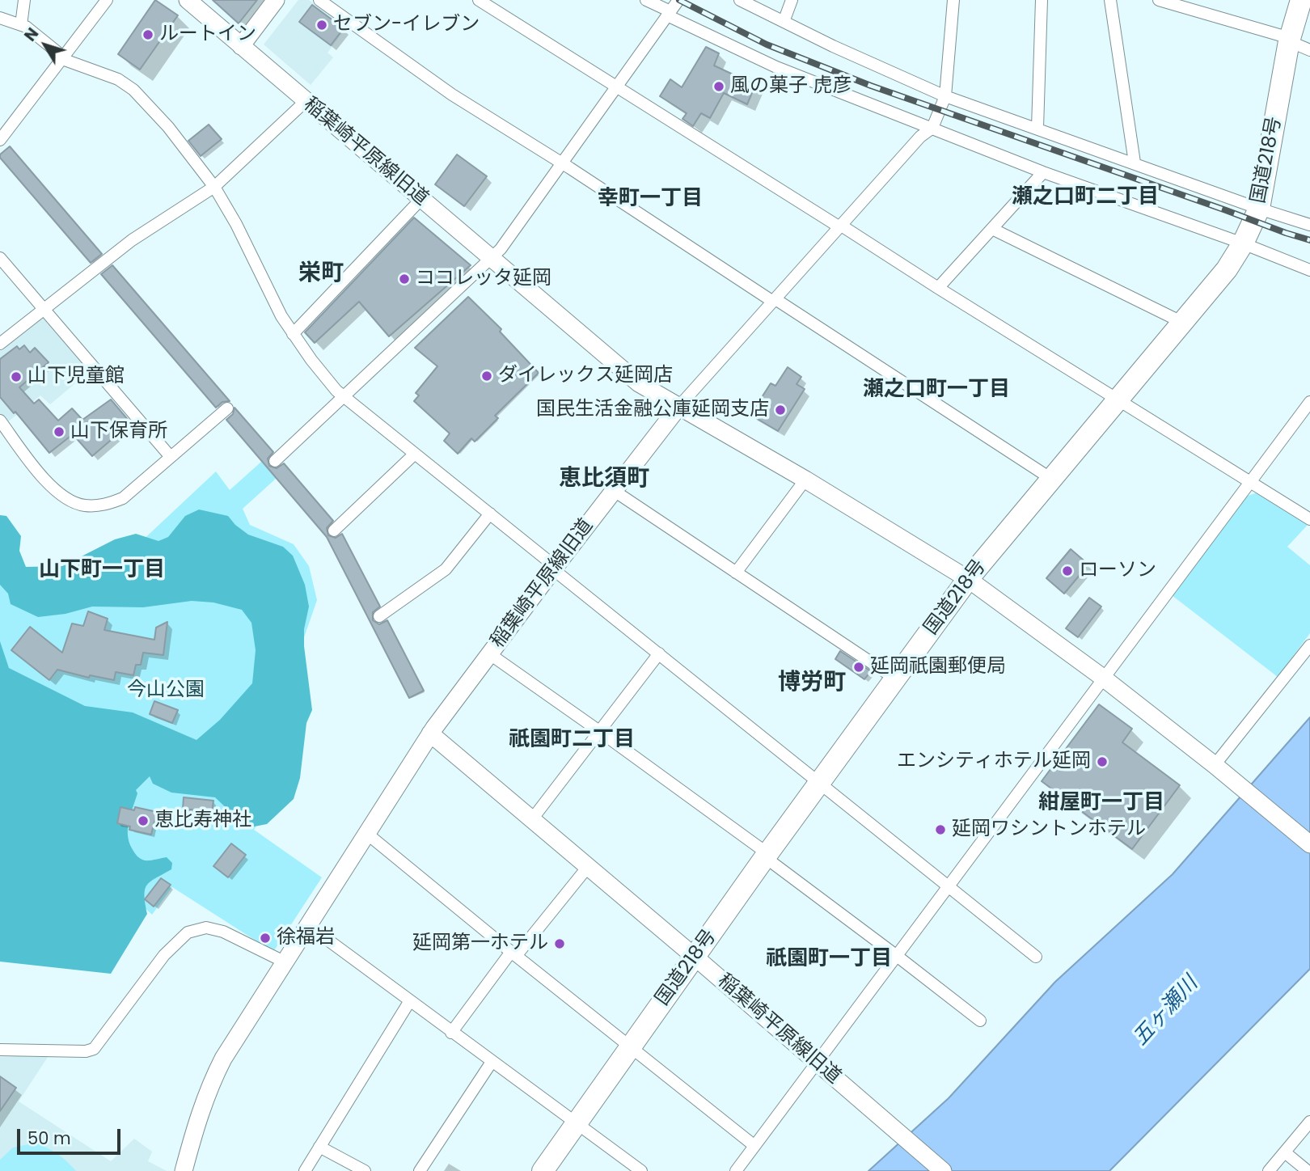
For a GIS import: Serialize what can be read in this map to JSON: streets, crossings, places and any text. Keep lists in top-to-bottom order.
{
  "streets": {
    "highway": ["国道218号"],
    "street": ["稲葉崎平原線旧道"]
  },
  "crossings": [
    ["稲葉崎平原線旧道", "国道218号"]
  ],
  "districts": [
    "瀬之口町二丁目",
    "幸町一丁目",
    "栄町",
    "瀬之口町一丁目",
    "恵比須町",
    "山下町一丁目",
    "博労町",
    "祇園町二丁目",
    "紺屋町一丁目",
    "祇園町一丁目"
  ],
  "water": ["五ヶ瀬川"],
  "parks": ["今山公園"],
  "places": [
    "セブン-イレブン",
    "ルートイン",
    "風の菓子 虎彦",
    "ココレッタ延岡",
    "ダイレックス延岡店",
    "山下児童館",
    "国民生活金融公庫延岡支店",
    "山下保育所",
    "ローソン",
    "延岡祇園郵便局",
    "エンシティホテル延岡",
    "恵比寿神社",
    "延岡ワシントンホテル",
    "徐福岩",
    "延岡第一ホテル"
  ],
  "scale_bar": "50 m",
  "north": "top left"
}
